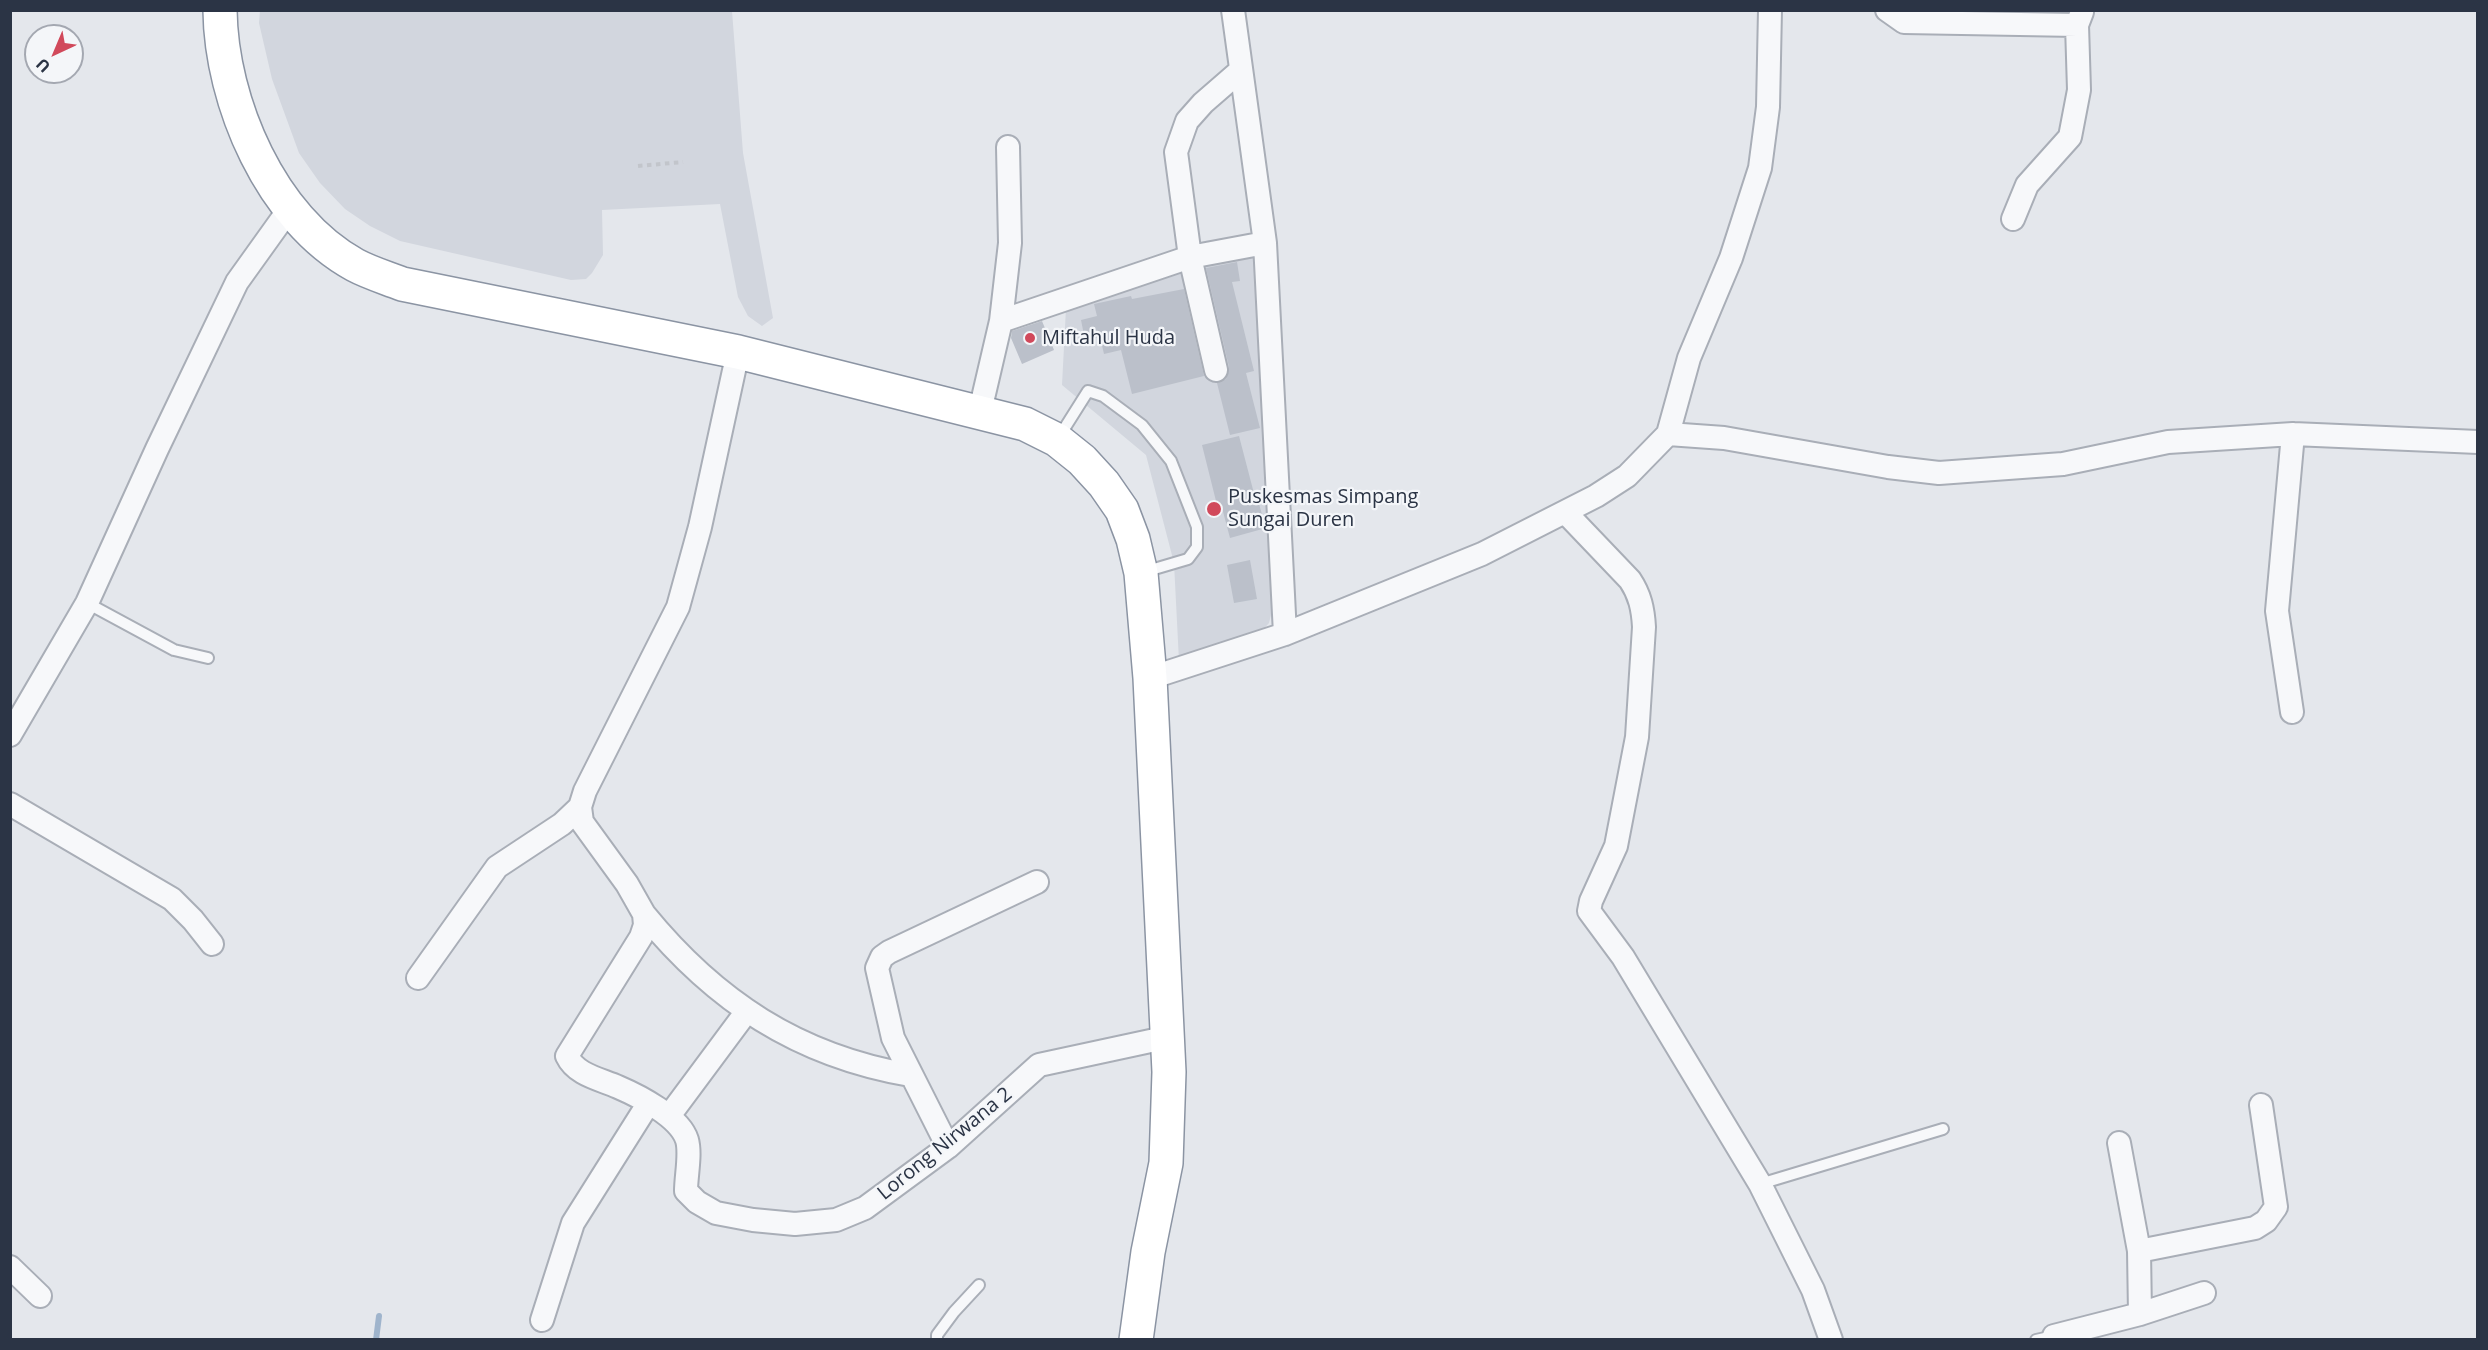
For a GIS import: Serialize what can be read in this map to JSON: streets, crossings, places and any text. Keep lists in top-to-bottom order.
{
  "streets": {
    "street": ["Lorong Nirwana 2"]
  },
  "places": ["Miftahul Huda", "Puskesmas Simpang Sungai Duren"],
  "north": "bottom left"
}
